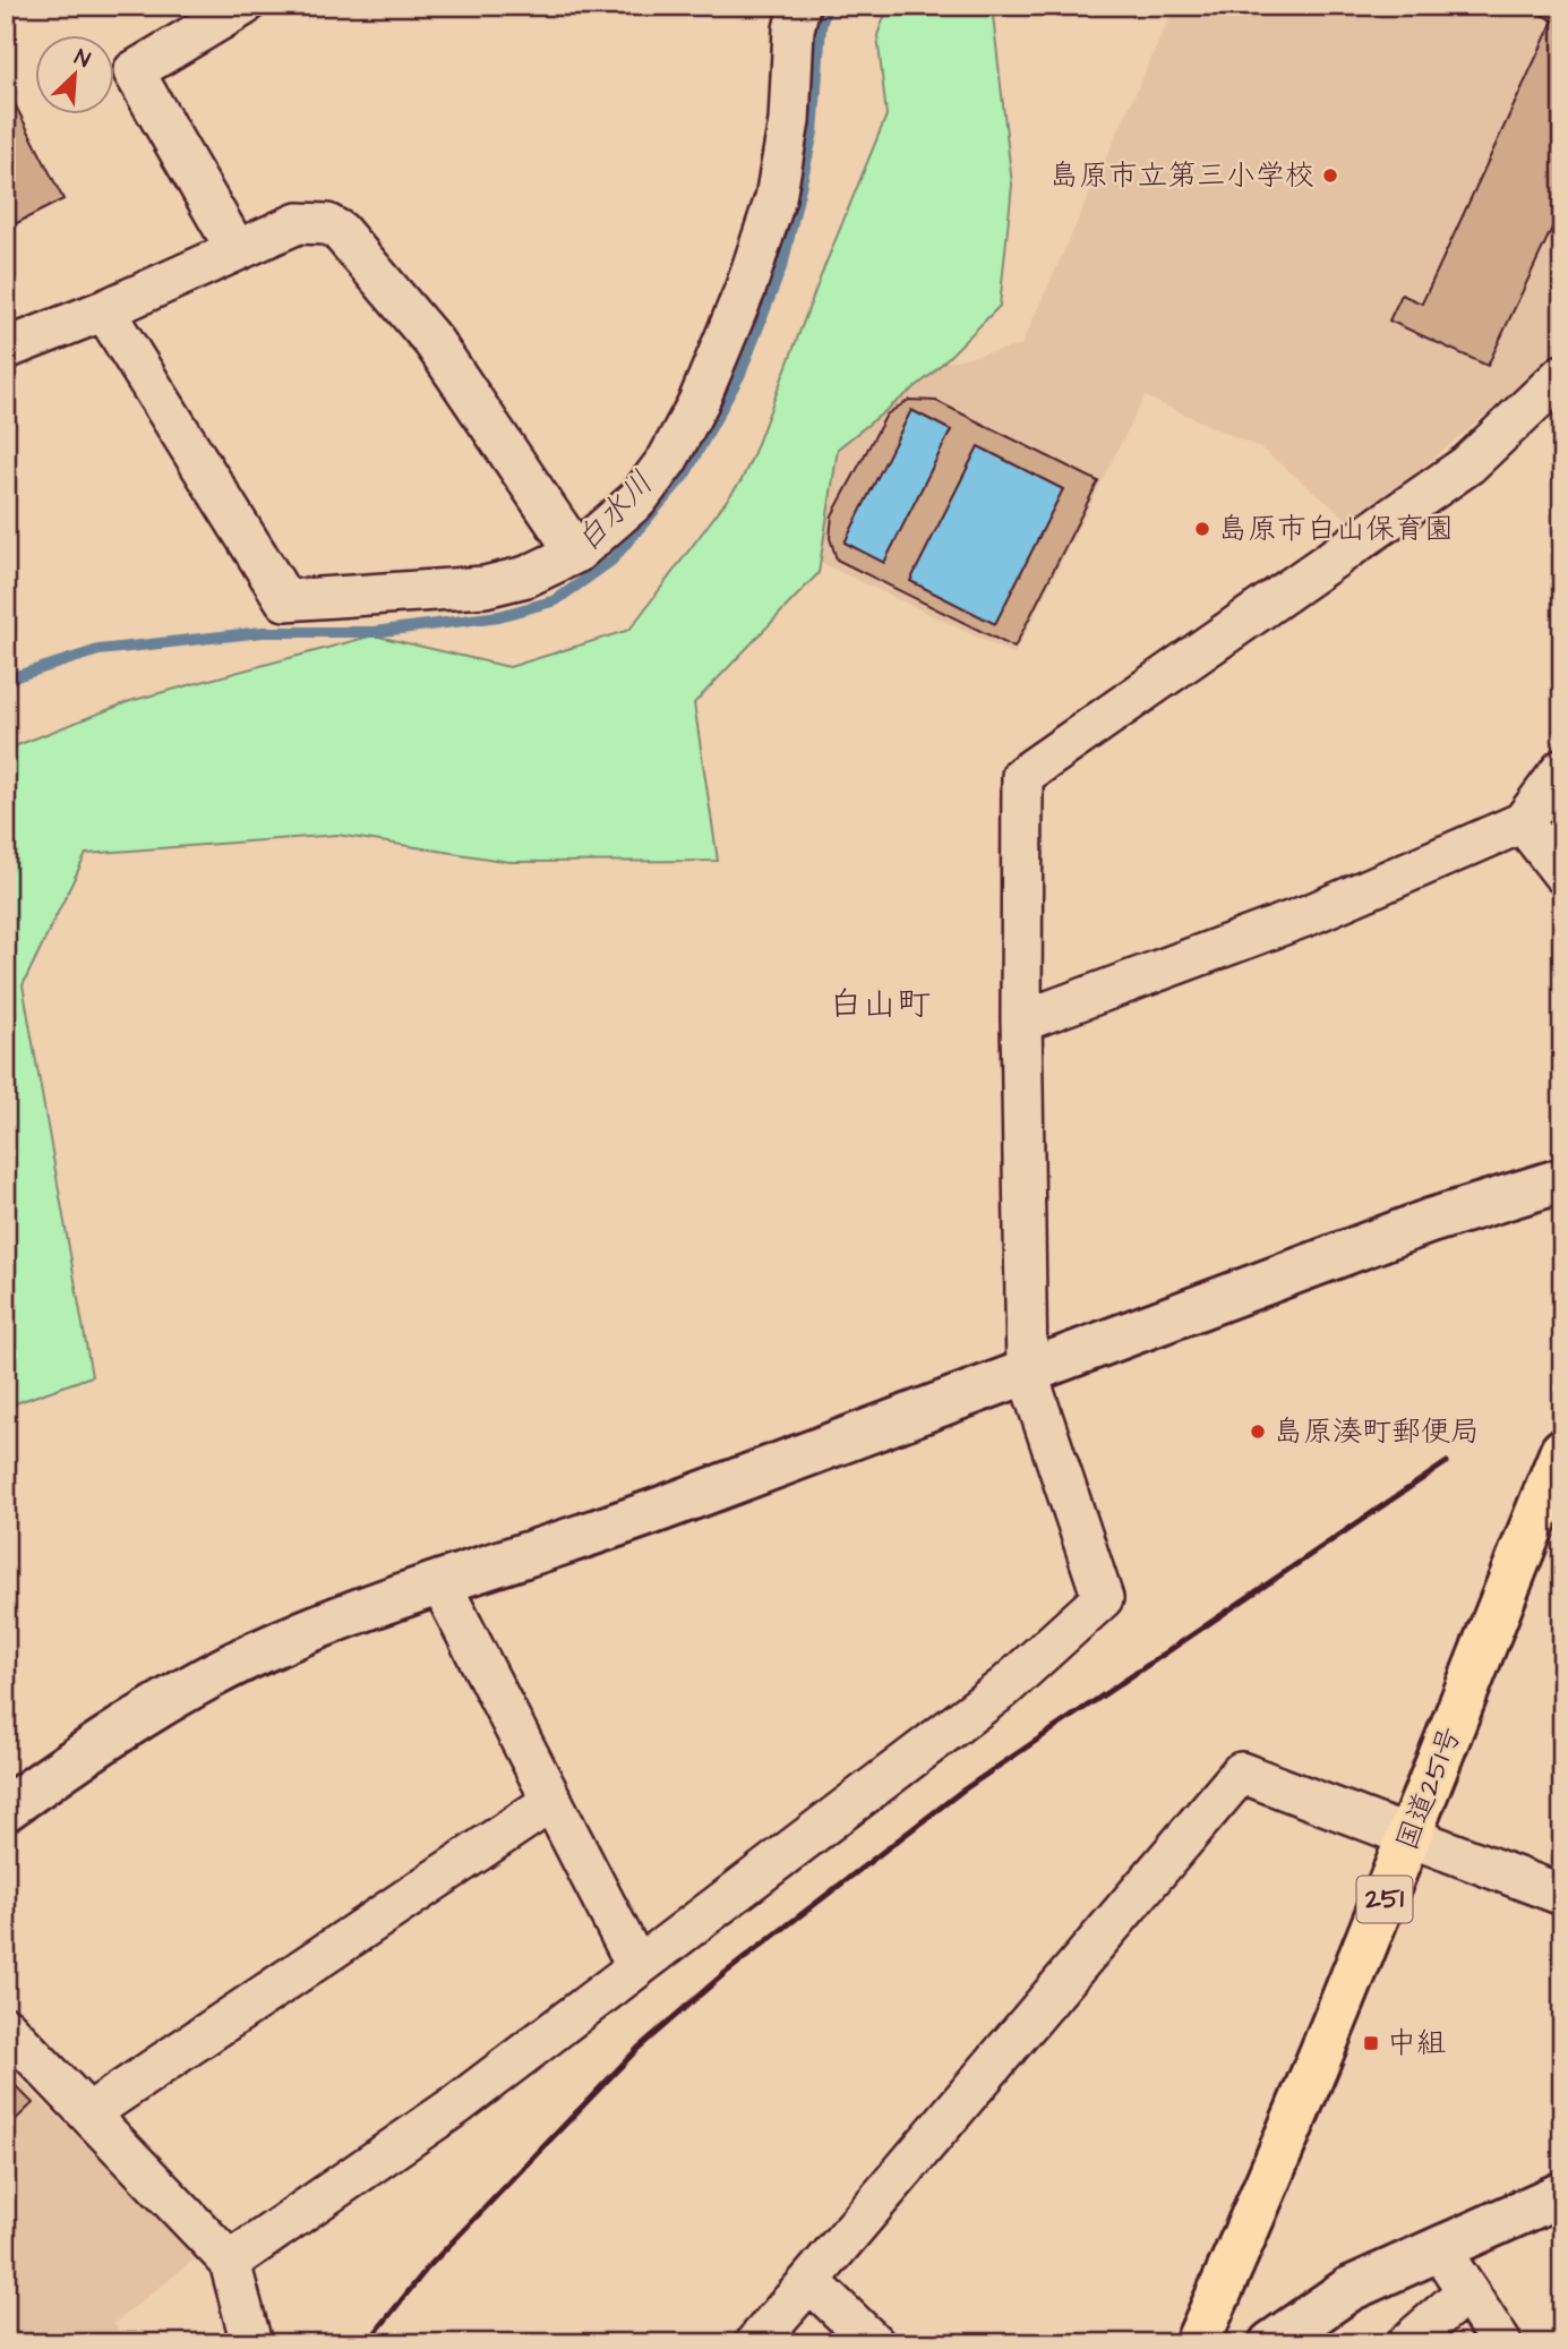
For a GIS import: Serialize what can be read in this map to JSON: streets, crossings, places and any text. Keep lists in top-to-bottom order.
{
  "streets": {
    "highway": ["国道251号", "251"]
  },
  "districts": ["白山町"],
  "water": ["白水川"],
  "places": {
    "other": ["島原市立第三小学校", "島原市白山保育園", "島原湊町郵便局"],
    "transit": ["中組"]
  },
  "north": "top right"
}
